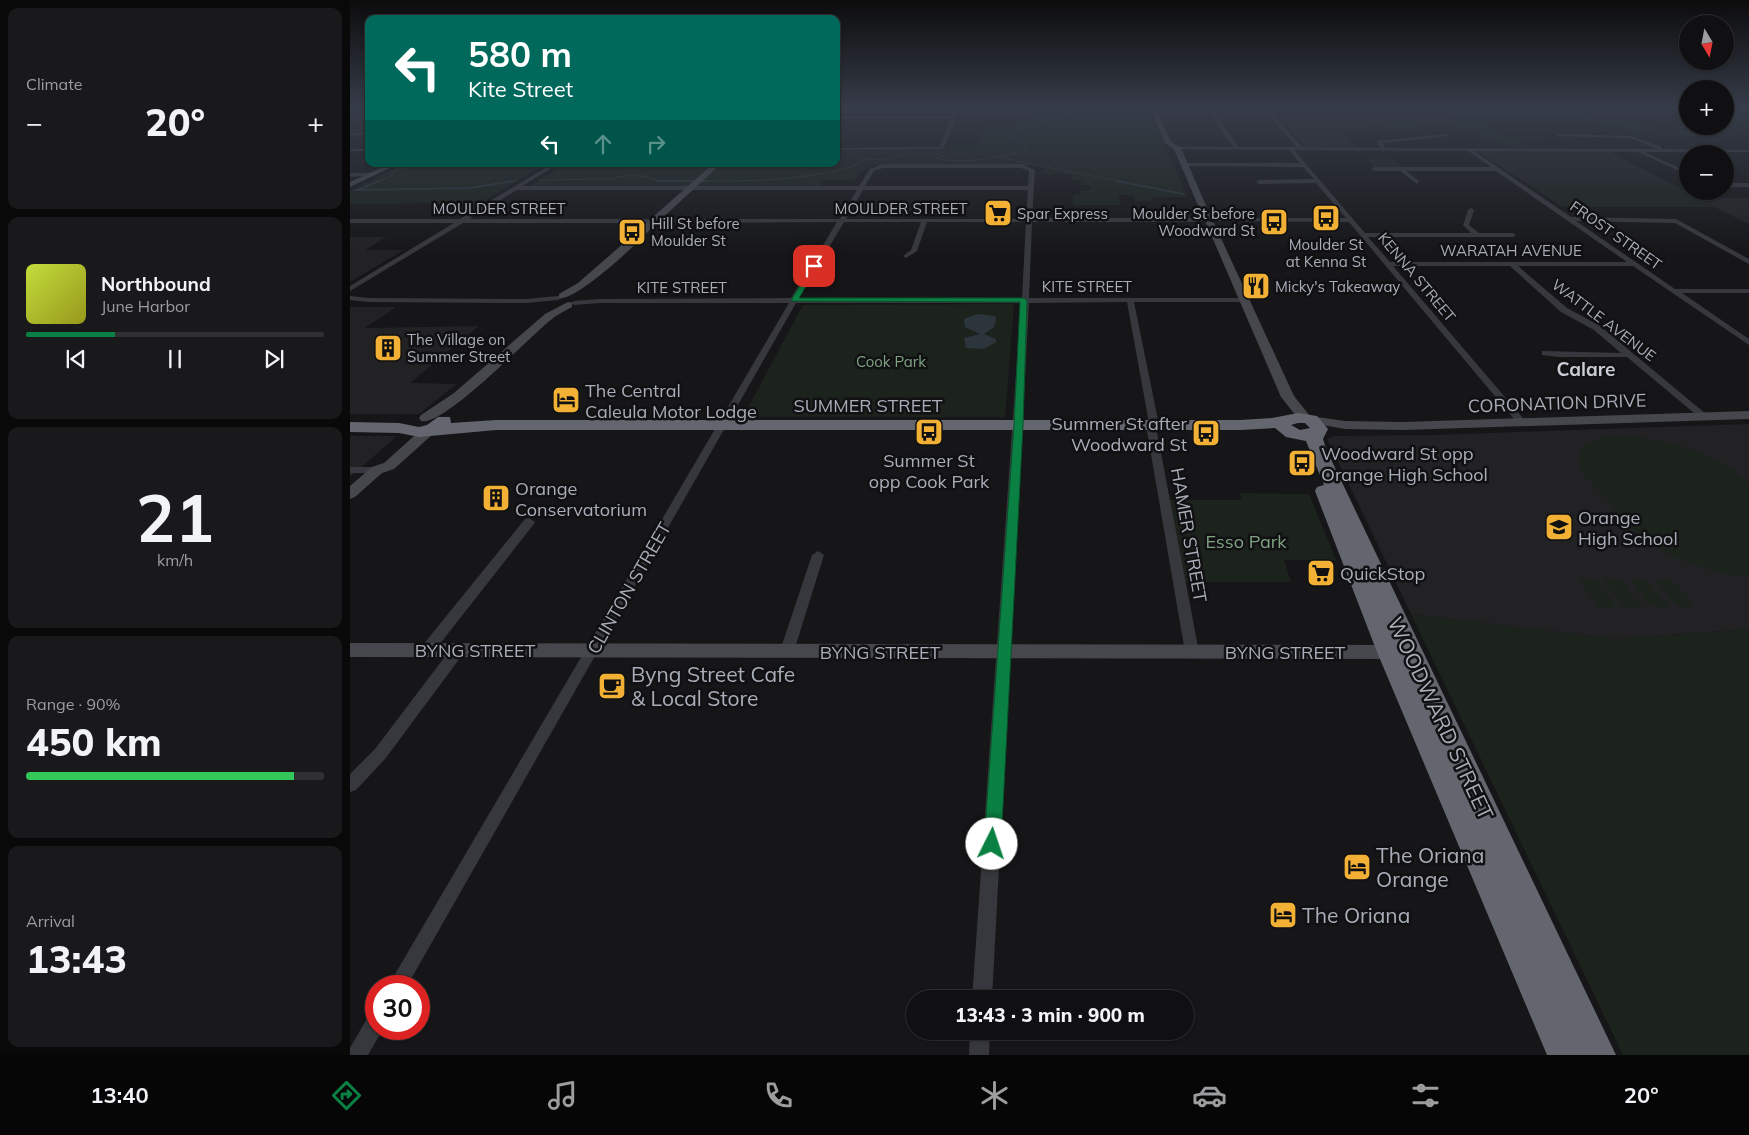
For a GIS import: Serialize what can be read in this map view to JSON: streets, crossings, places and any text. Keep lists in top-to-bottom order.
{
  "streets": {
    "highway": ["SUMMER STREET", "WOODWARD STREET"],
    "street": [
      "MOULDER STREET",
      "FROST STREET",
      "WARATAH AVENUE",
      "KENNA STREET",
      "KITE STREET",
      "WATTLE AVENUE",
      "CORONATION DRIVE",
      "HAMER STREET",
      "CLINTON STREET",
      "BYNG STREET"
    ]
  },
  "crossings": [
    ["MOULDER STREET", "KENNA STREET"],
    ["MOULDER STREET", "CLINTON STREET"],
    ["MOULDER STREET", "WOODWARD STREET"],
    ["FROST STREET", "WARATAH AVENUE"],
    ["WARATAH AVENUE", "KENNA STREET"],
    ["WARATAH AVENUE", "WATTLE AVENUE"],
    ["KENNA STREET", "CORONATION DRIVE"],
    ["KITE STREET", "HAMER STREET"],
    ["KITE STREET", "CLINTON STREET"],
    ["KITE STREET", "WOODWARD STREET"],
    ["WATTLE AVENUE", "CORONATION DRIVE"],
    ["CORONATION DRIVE", "SUMMER STREET"],
    ["CORONATION DRIVE", "WOODWARD STREET"],
    ["SUMMER STREET", "HAMER STREET"],
    ["SUMMER STREET", "CLINTON STREET"],
    ["SUMMER STREET", "WOODWARD STREET"],
    ["HAMER STREET", "BYNG STREET"],
    ["CLINTON STREET", "BYNG STREET"],
    ["BYNG STREET", "WOODWARD STREET"]
  ],
  "districts": ["Calare"],
  "parks": ["Cook Park", "Esso Park"],
  "places": {
    "supermarket": ["Spar Express", "QuickStop"],
    "bus stop": [
      "Moulder St at Kenna St",
      "Moulder St before Woodward St",
      "Hill St before Moulder St",
      "Summer St opp Cook Park",
      "Summer St after Woodward St",
      "Woodward St opp Orange High School"
    ],
    "restaurant": ["Micky's Takeaway"],
    "building": ["The Village on Summer Street", "Orange Conservatorium"],
    "hotel": ["The Central Caleula Motor Lodge", "The Oriana Orange", "The Oriana"],
    "school or university": ["Orange High School"],
    "cafe": ["Byng Street Cafe & Local Store"]
  },
  "north": "bottom",
  "page": {
    "tile": [
      "Climate",
      ["21", "km/h"],
      ["Range · 90%", "450 km"],
      ["Arrival", "13:43"]
    ],
    "map_buttons": ["+", "−"],
    "turn": ["580 m", "Kite Street"],
    "heat": ["−", "20°", "+"],
    "song": ["Northbound", "June Harbor"],
    "limit": "30",
    "trip": "13:43 · 3 min · 900 m",
    "tabs": ["13:40", "20°"]
  }
}
